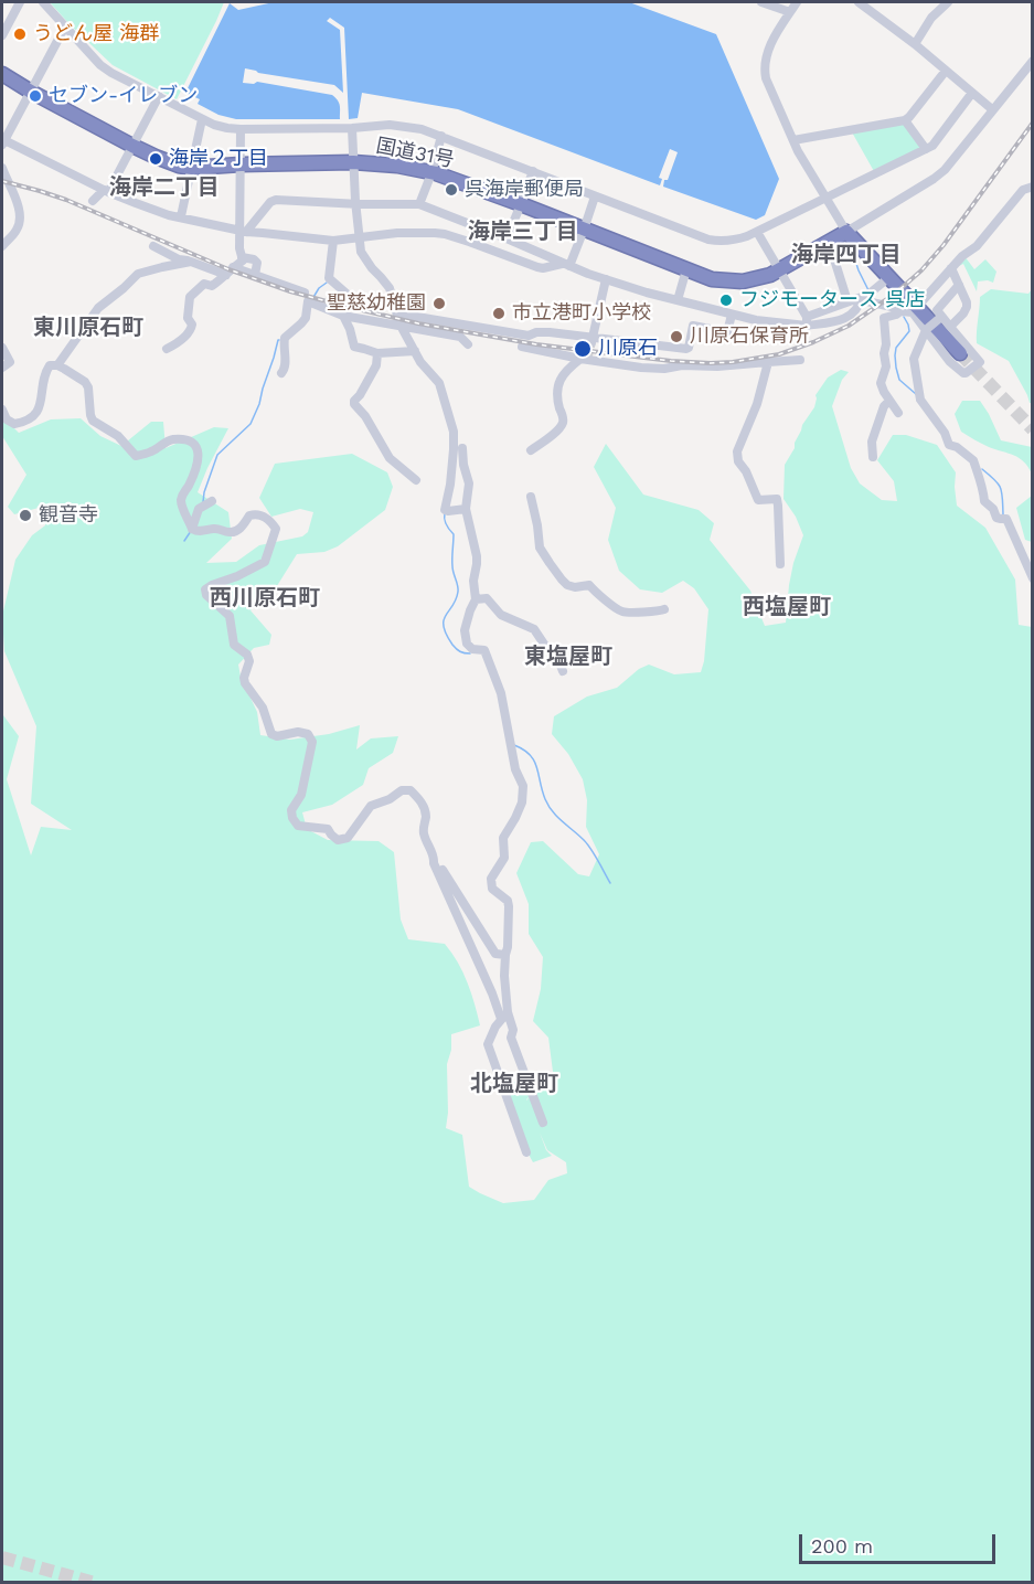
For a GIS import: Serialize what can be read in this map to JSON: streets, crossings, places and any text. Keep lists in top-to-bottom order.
{
  "streets": {
    "highway": ["国道31号"]
  },
  "districts": [
    "海岸二丁目",
    "海岸三丁目",
    "海岸四丁目",
    "東川原石町",
    "西川原石町",
    "西塩屋町",
    "東塩屋町",
    "北塩屋町"
  ],
  "places": [
    "うどん屋 海群",
    "セブン-イレブン",
    "海岸２丁目",
    "呉海岸郵便局",
    "フジモータース 呉店",
    "聖慈幼稚園",
    "市立港町小学校",
    "川原石保育所",
    "川原石",
    "観音寺"
  ],
  "scale_bar": "200 m"
}
